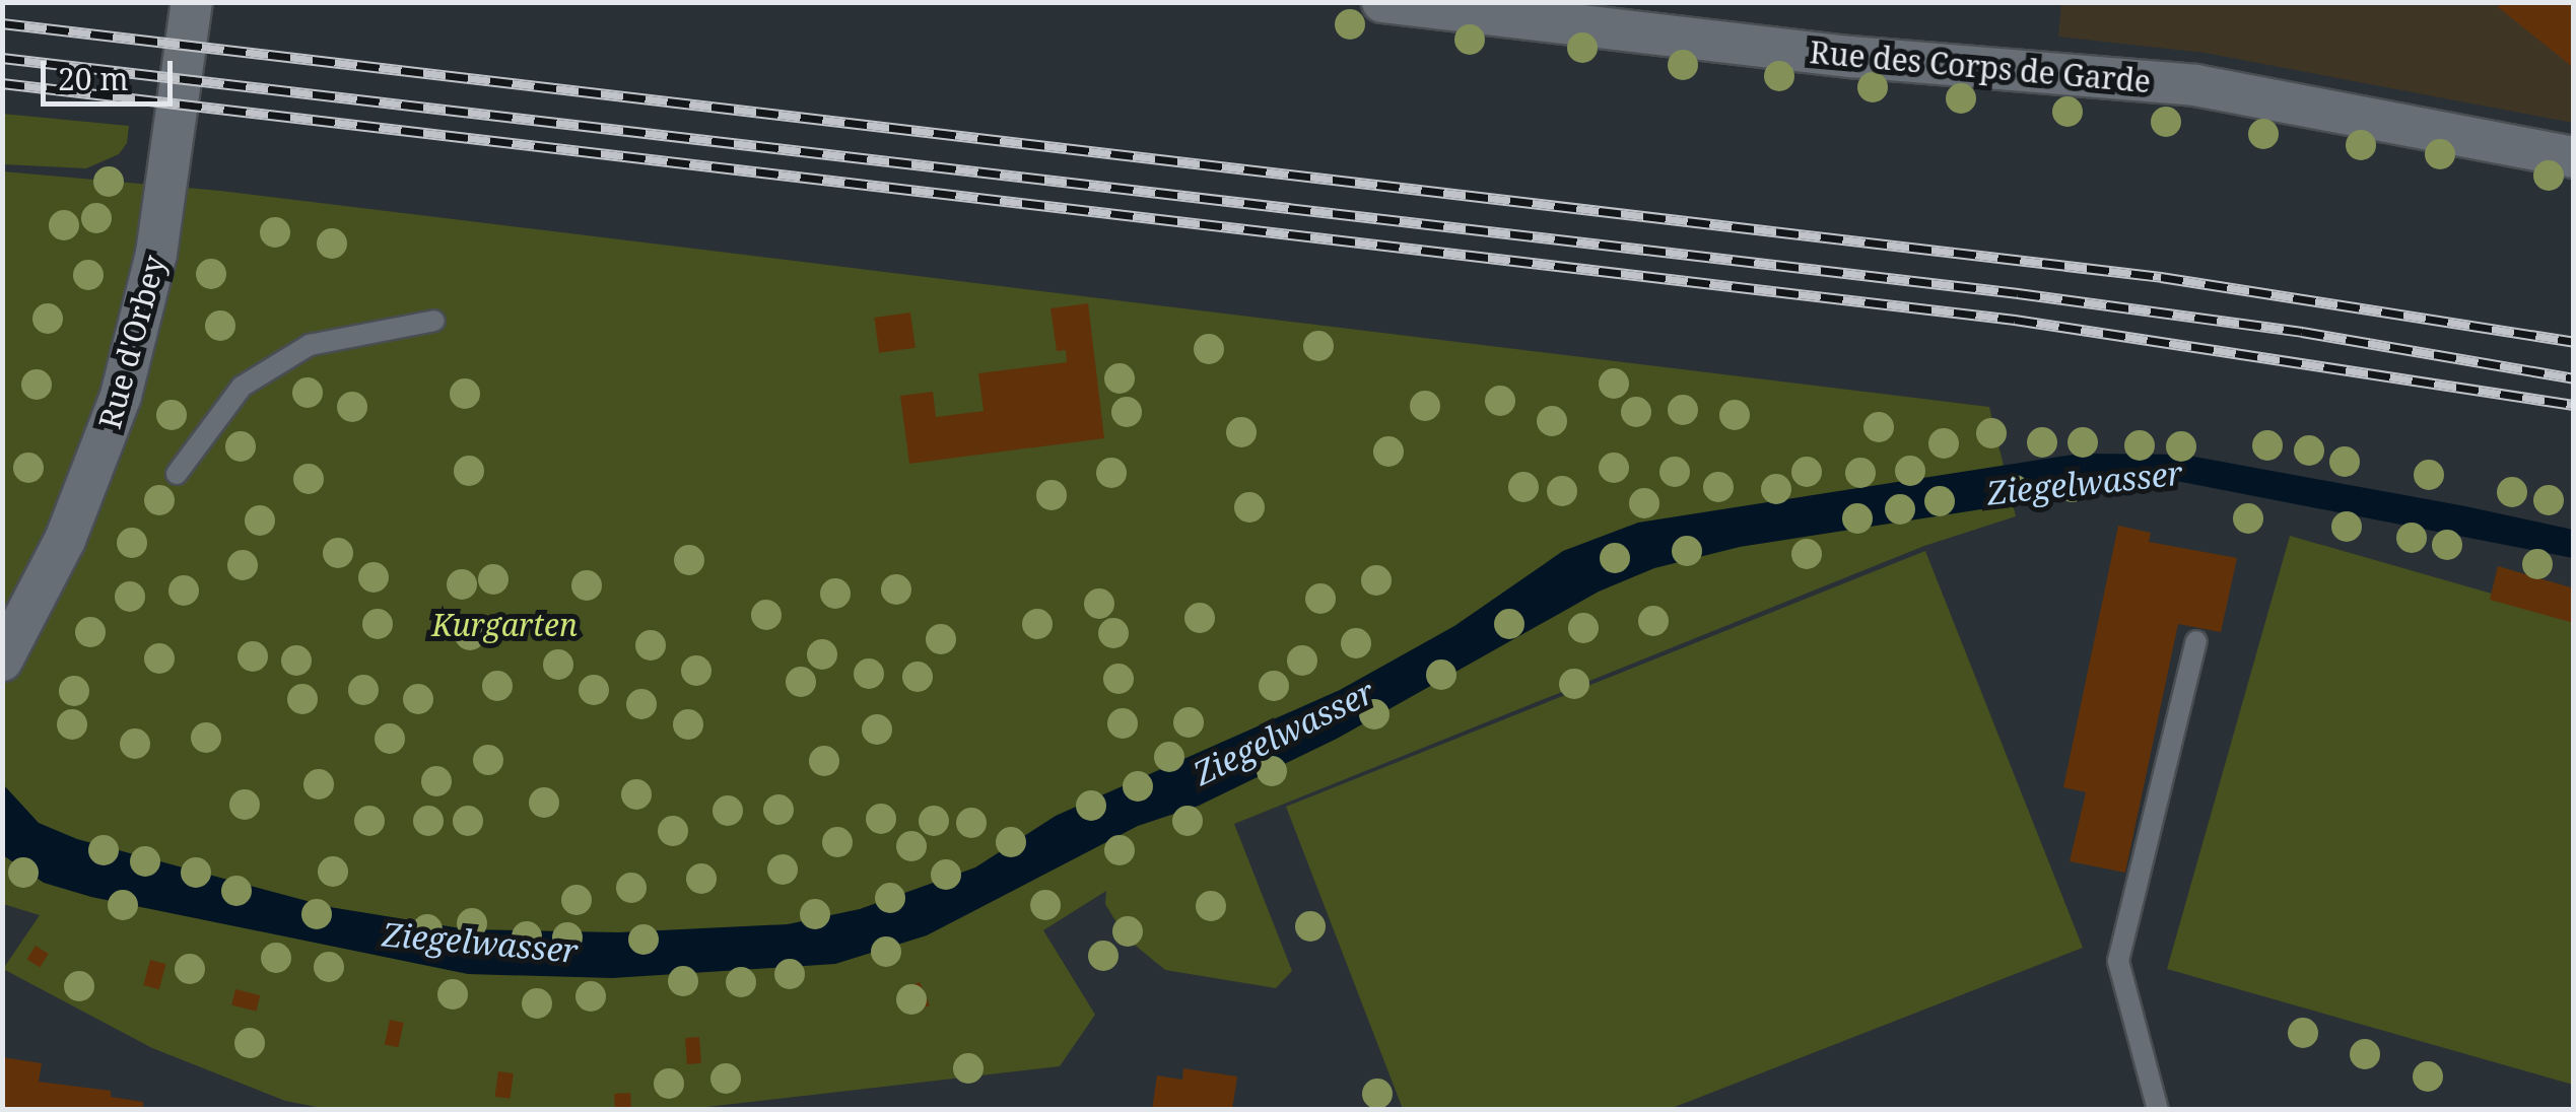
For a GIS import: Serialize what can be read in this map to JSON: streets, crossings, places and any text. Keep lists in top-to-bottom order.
{
  "streets": {
    "street": ["Rue des Corps de Garde", "Rue d'Orbey"]
  },
  "water": ["Ziegelwasser"],
  "parks": ["Kurgarten"],
  "scale_bar": "20 m"
}
